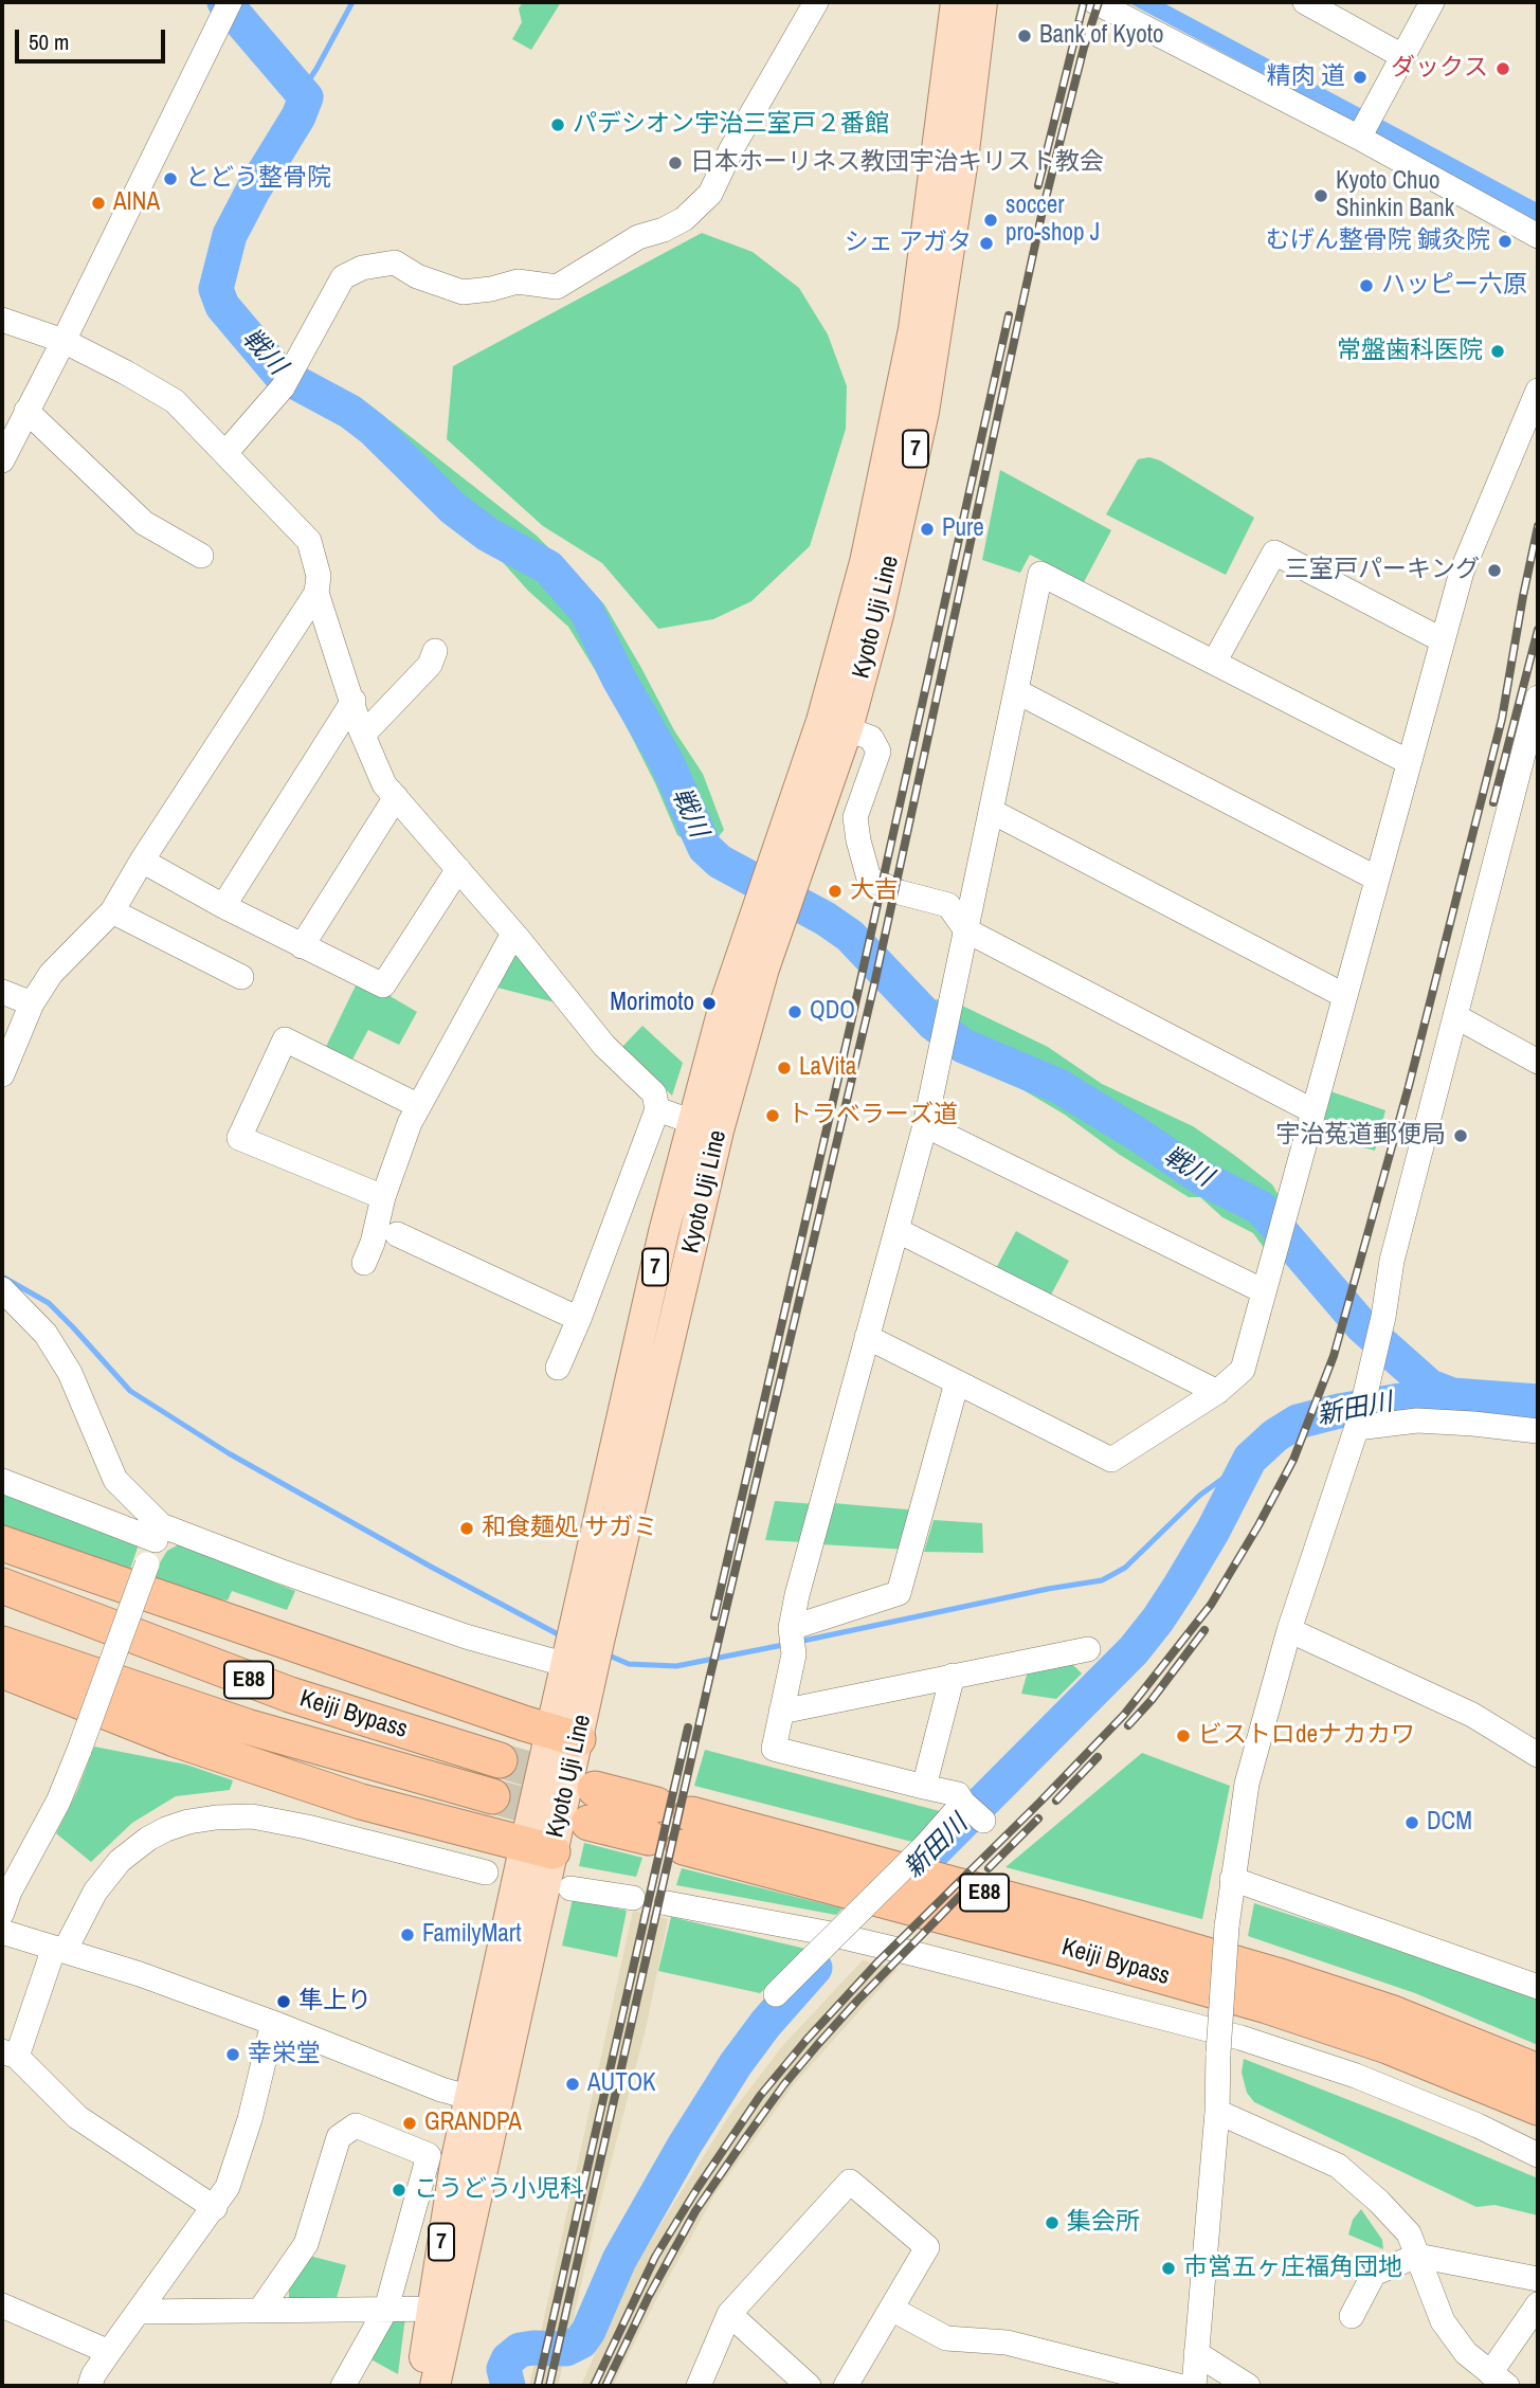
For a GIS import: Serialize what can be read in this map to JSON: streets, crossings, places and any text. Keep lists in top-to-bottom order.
{
  "streets": {
    "highway": ["E88", "Keiji Bypass"],
    "main road": ["7", "Kyoto Uji Line"]
  },
  "water": ["戦川", "新田川"],
  "places": [
    "Bank of Kyoto",
    "ダックス",
    "精肉 道",
    "パデシオン宇治三室戸２番館",
    "日本ホーリネス教団宇治キリスト教会",
    "とどう整骨院",
    "Kyoto Chuo Shinkin Bank",
    "AINA",
    "soccer pro-shop J",
    "むげん整骨院 鍼灸院",
    "シェ アガタ",
    "ハッピー六原",
    "常盤歯科医院",
    "Pure",
    "三室戸パーキング",
    "大吉",
    "Morimoto",
    "QDO",
    "LaVita",
    "トラベラーズ道",
    "宇治菟道郵便局",
    "和食麺処 サガミ",
    "ビストロdeナカカワ",
    "DCM",
    "FamilyMart",
    "隼上り",
    "幸栄堂",
    "AUTOK",
    "GRANDPA",
    "こうどう小児科",
    "集会所",
    "市営五ヶ庄福角団地"
  ],
  "scale_bar": "50 m"
}
